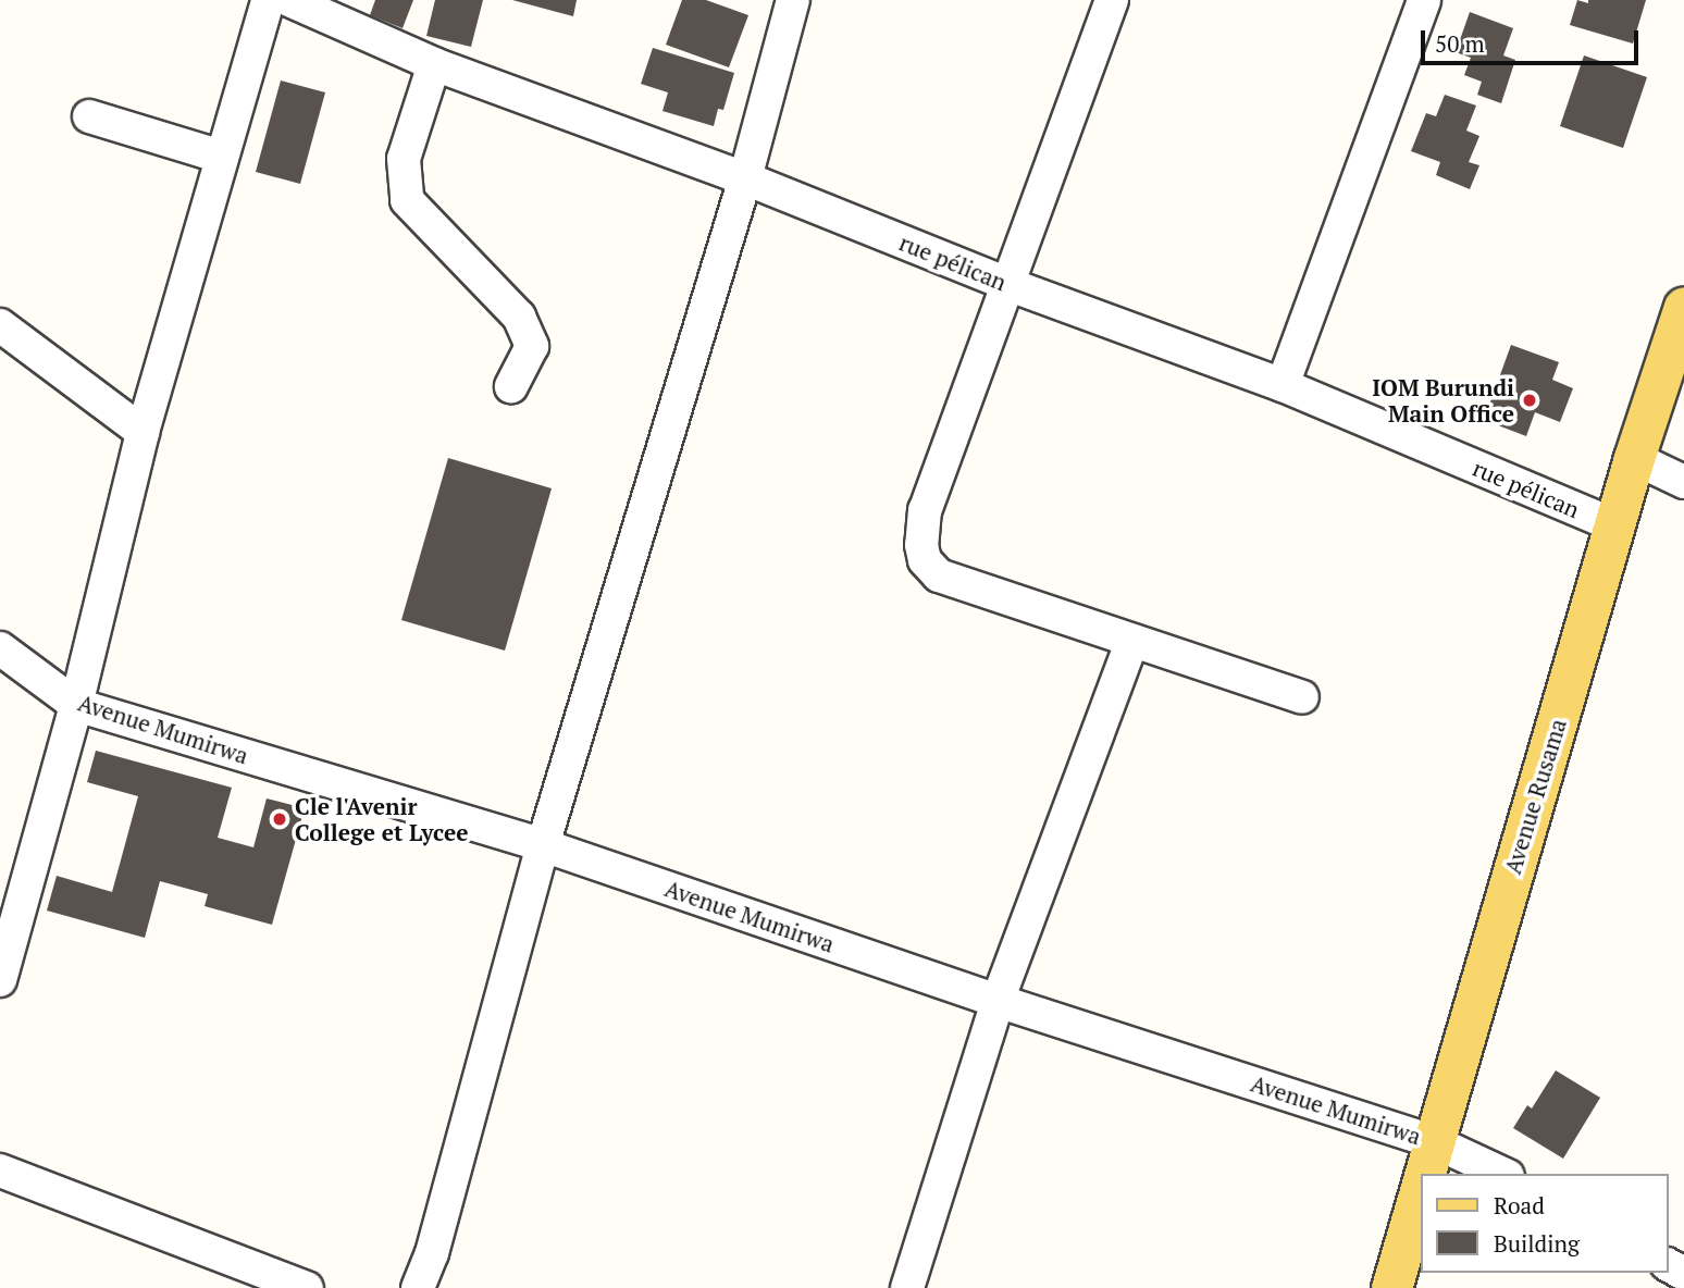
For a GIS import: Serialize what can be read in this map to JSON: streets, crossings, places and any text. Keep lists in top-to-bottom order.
{
  "streets": {
    "main road": ["Avenue Rusama"],
    "street": ["rue pélican", "Avenue Mumirwa"]
  },
  "crossings": [
    ["rue pélican", "Avenue Rusama"],
    ["Avenue Mumirwa", "Avenue Rusama"]
  ],
  "places": ["IOM Burundi Main Office", "Cle l'Avenir College et Lycee"],
  "legend": ["Road", "Building"],
  "scale_bar": "50 m"
}
